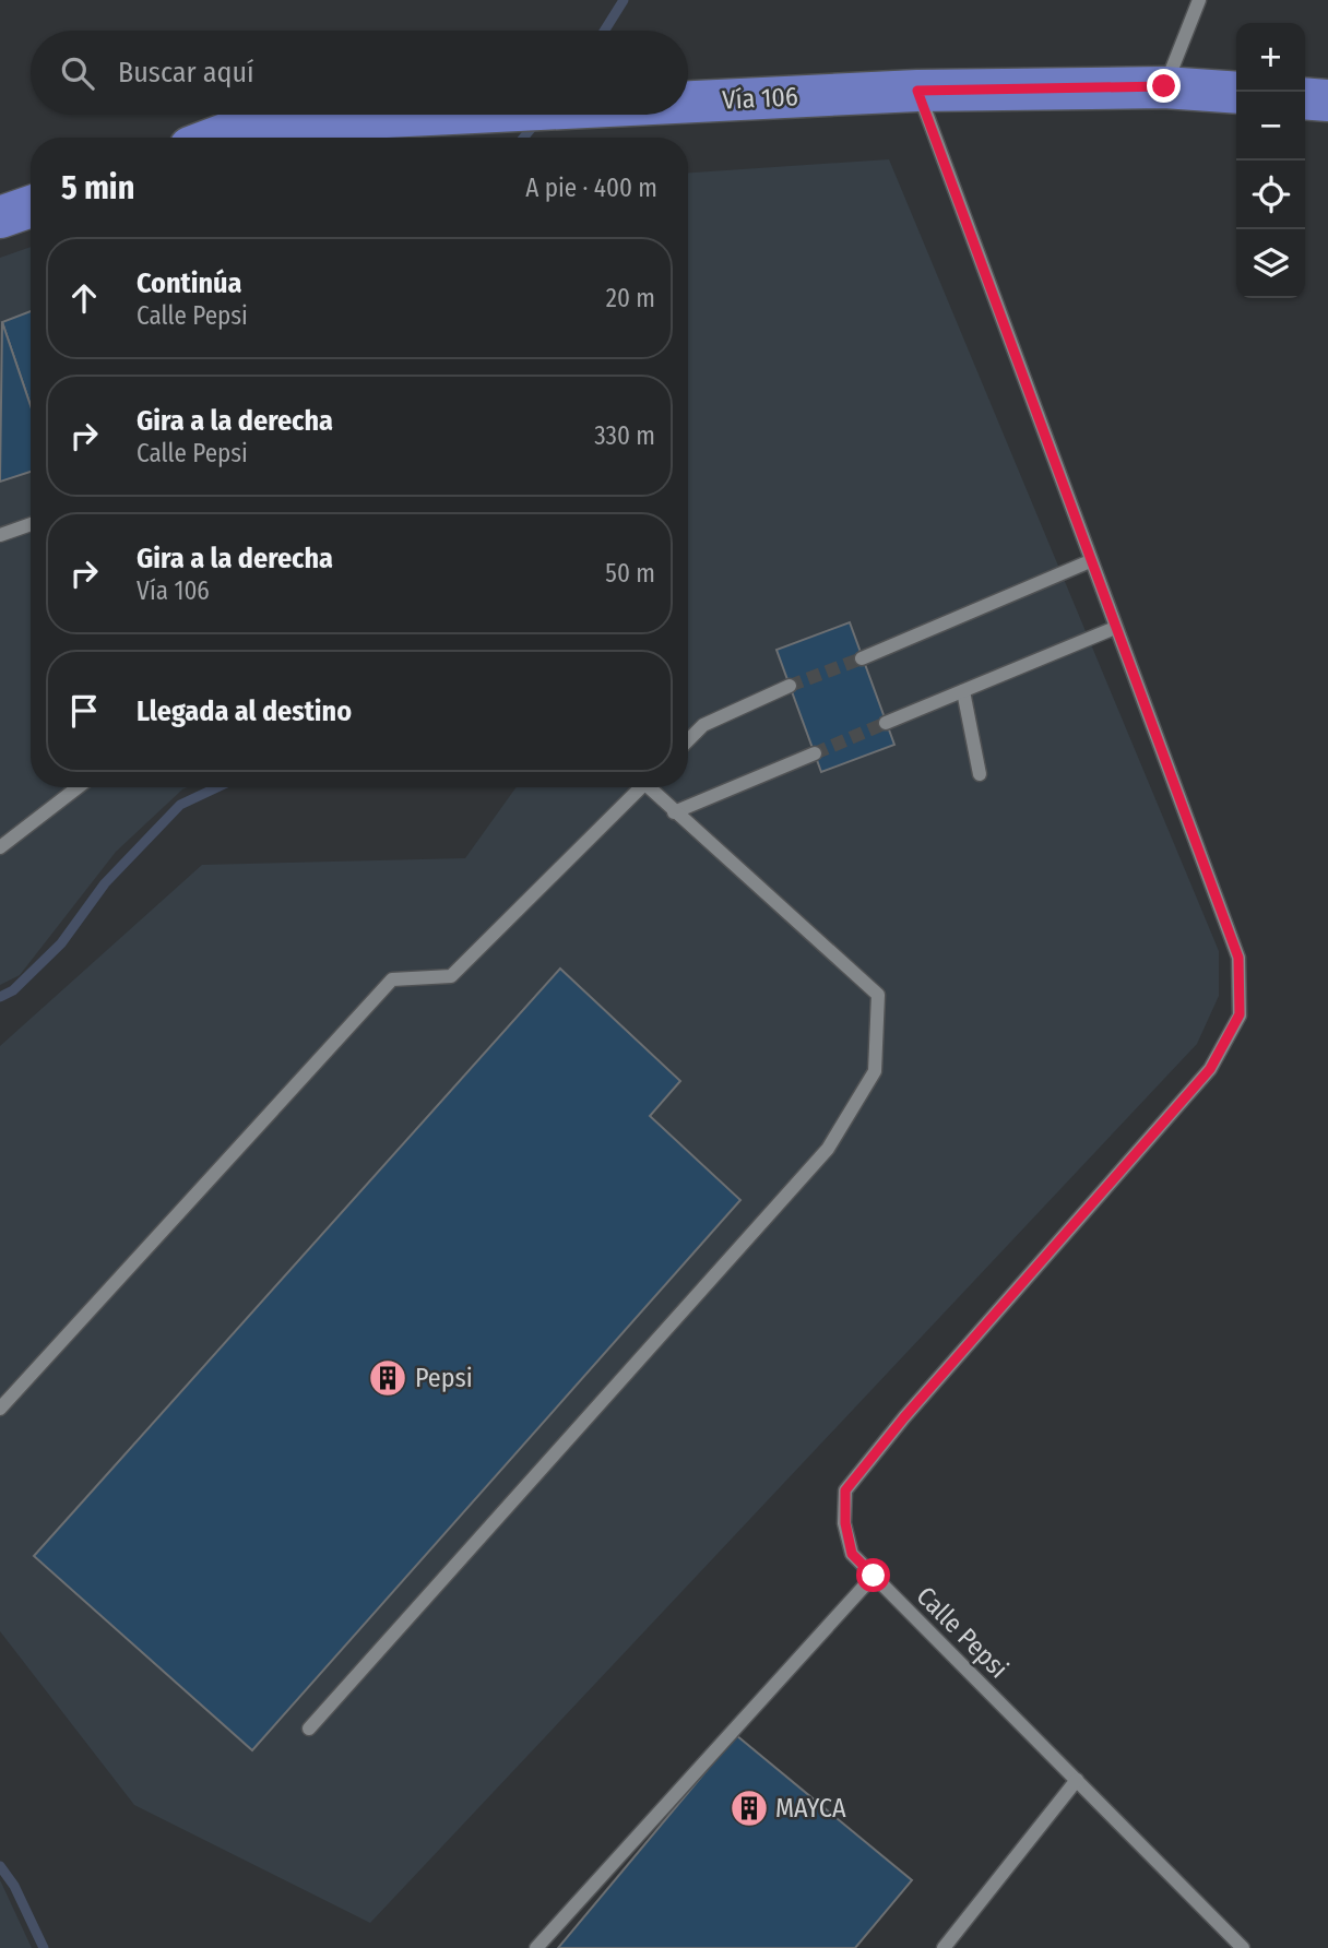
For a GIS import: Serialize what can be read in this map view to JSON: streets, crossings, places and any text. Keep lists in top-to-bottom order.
{
  "streets": {
    "main road": ["Vía 106"],
    "street": ["Calle Pepsi"]
  },
  "crossings": [
    ["Vía 106", "Calle Pepsi"]
  ],
  "places": {
    "building": ["Pepsi", "MAYCA"]
  },
  "page": {
    "map_buttons": ["+", "−"],
    "search": "Buscar aquí",
    "heading": ["5 min", "A pie · 400 m"],
    "list": [
      ["Continúa", "Calle Pepsi", "20 m"],
      ["Gira a la derecha", "Calle Pepsi", "330 m"],
      ["Gira a la derecha", "Vía 106", "50 m"],
      "Llegada al destino"
    ]
  }
}
